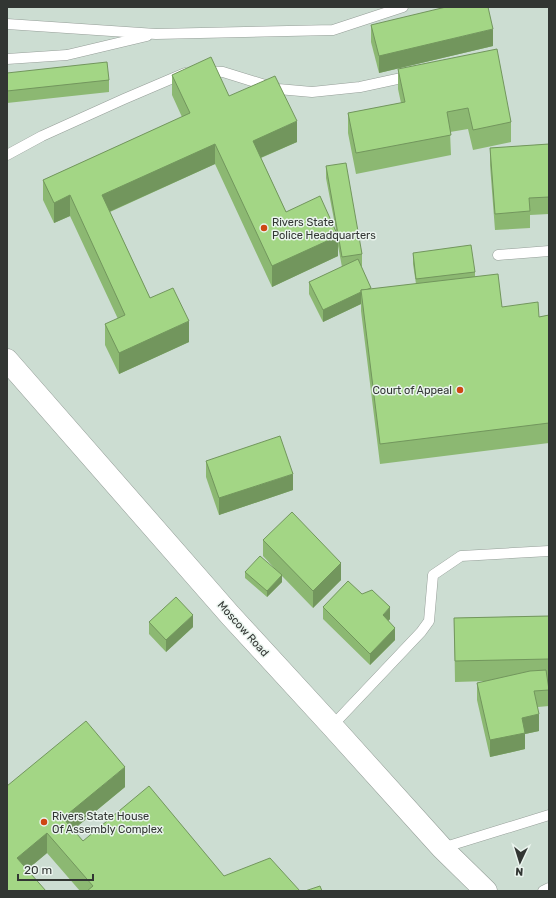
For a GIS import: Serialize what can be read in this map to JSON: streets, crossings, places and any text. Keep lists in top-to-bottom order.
{
  "streets": {
    "street": ["Moscow Road"]
  },
  "places": ["Rivers State Police Headquarters", "Court of Appeal", "Rivers State House Of Assembly Complex"],
  "scale_bar": "20 m",
  "north": "bottom"
}
